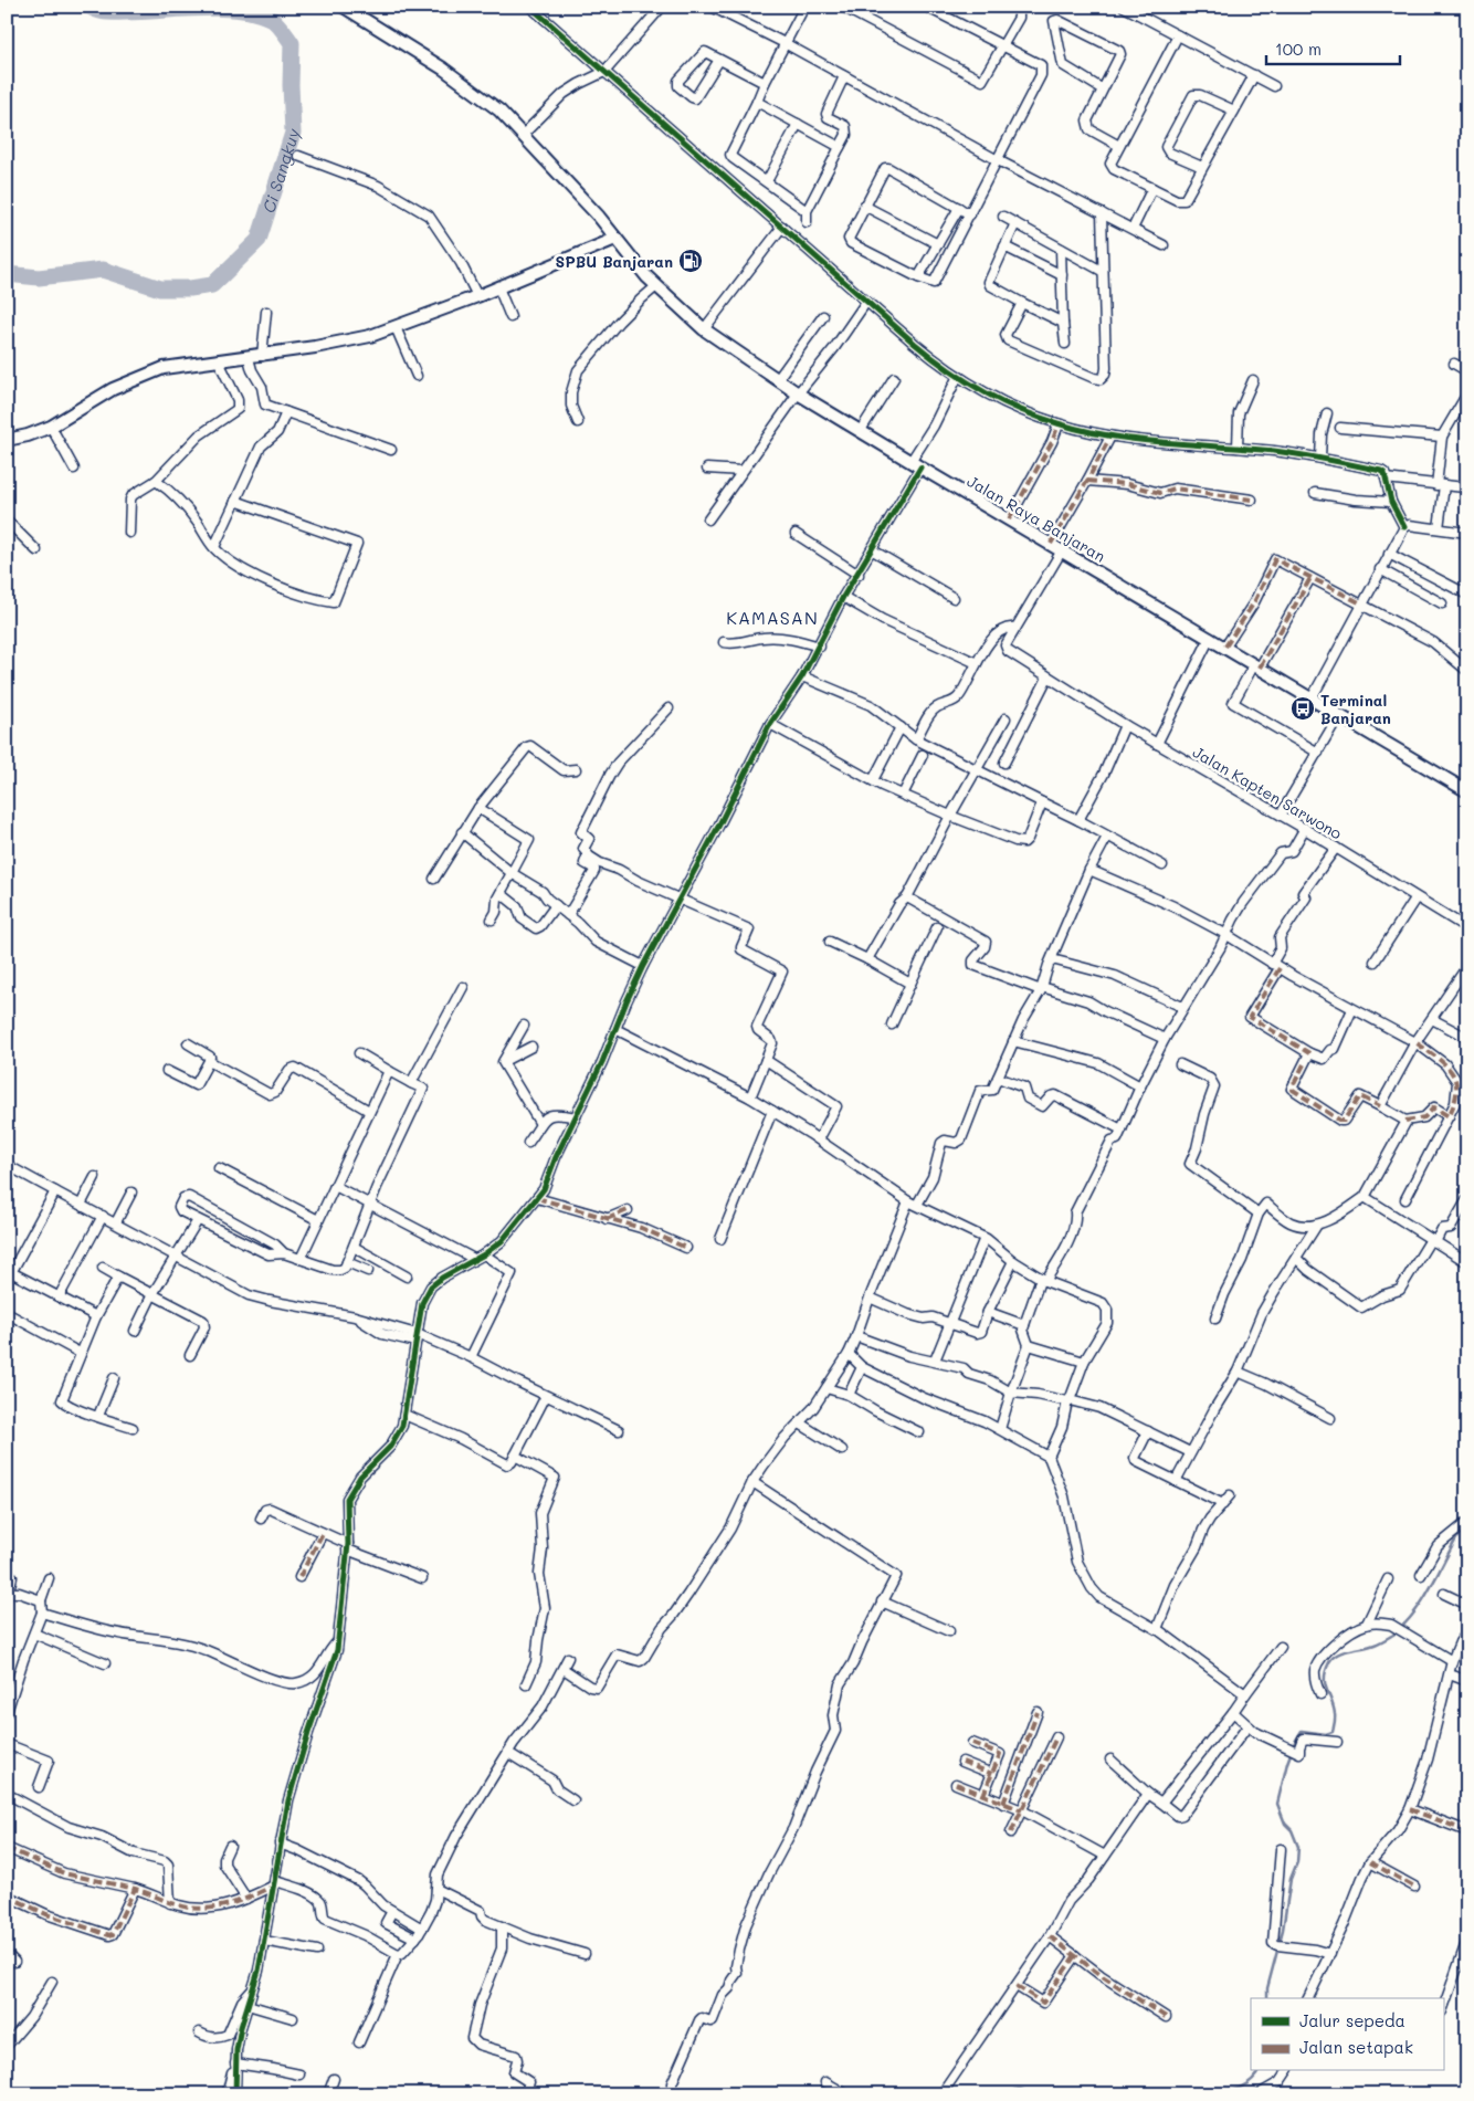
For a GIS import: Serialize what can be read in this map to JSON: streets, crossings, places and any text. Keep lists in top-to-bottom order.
{
  "streets": {
    "main road": ["Jalan Raya Banjaran"],
    "street": ["Jalan Kapten Sarwono"]
  },
  "districts": ["KAMASAN"],
  "water": ["Ci Sangkuy"],
  "places": {
    "fuel station": ["SPBU Banjaran"],
    "bus stop": ["Terminal Banjaran"]
  },
  "legend": ["Jalur sepeda", "Jalan setapak"],
  "scale_bar": "100 m"
}
